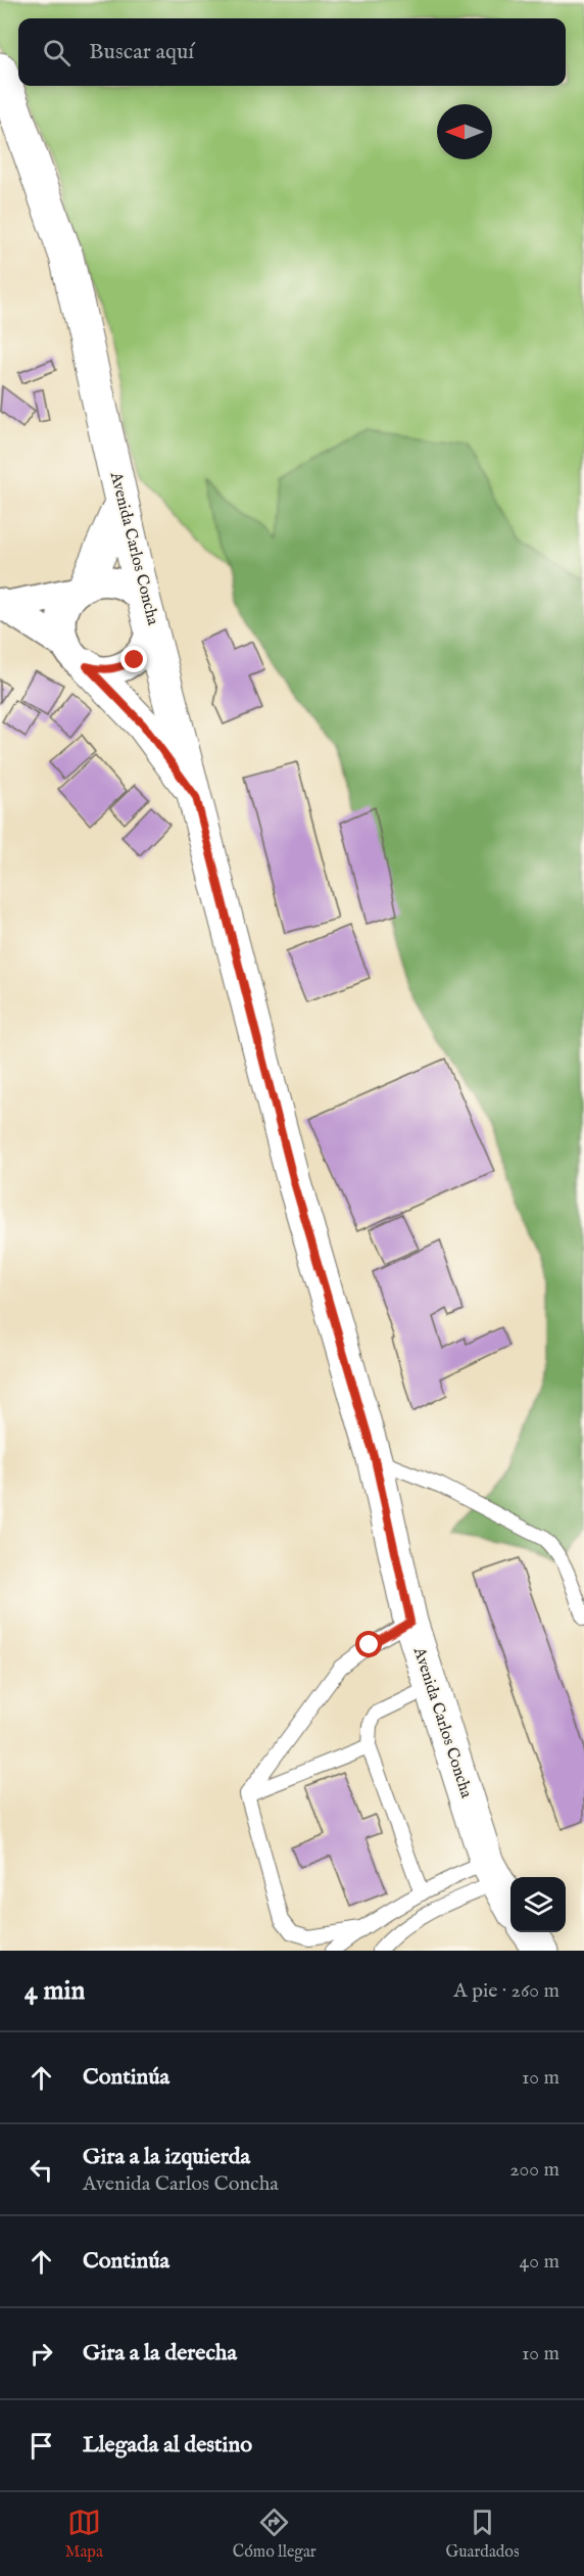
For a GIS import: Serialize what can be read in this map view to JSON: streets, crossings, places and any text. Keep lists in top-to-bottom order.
{
  "streets": {
    "street": ["Avenida Carlos Concha"]
  },
  "north": "left",
  "page": {
    "search": "Buscar aquí",
    "heading": ["4 min", "A pie · 260 m"],
    "list": [
      ["Continúa", "10 m"],
      ["Gira a la izquierda", "Avenida Carlos Concha", "200 m"],
      ["Continúa", "40 m"],
      ["Gira a la derecha", "10 m"],
      "Llegada al destino"
    ],
    "nav": ["Mapa", "Cómo llegar", "Guardados"]
  }
}
